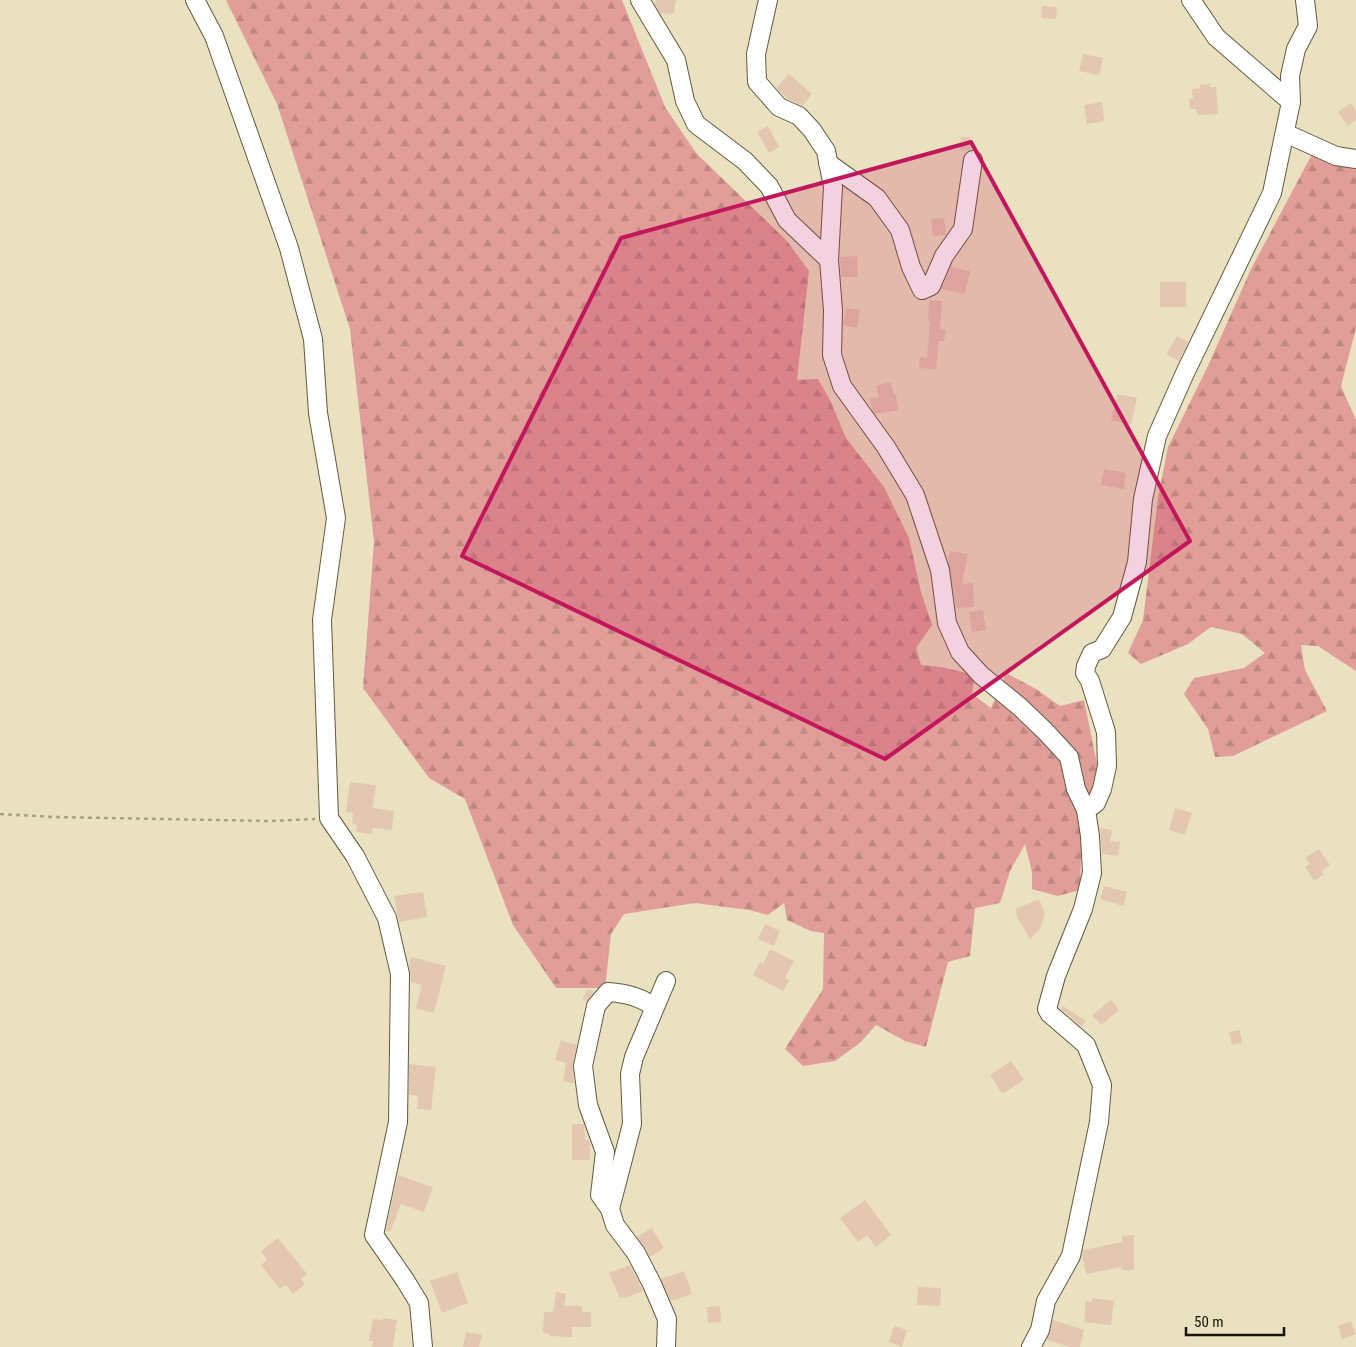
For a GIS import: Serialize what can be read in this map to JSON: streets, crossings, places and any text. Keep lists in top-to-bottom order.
{
  "scale_bar": "50 m"
}
